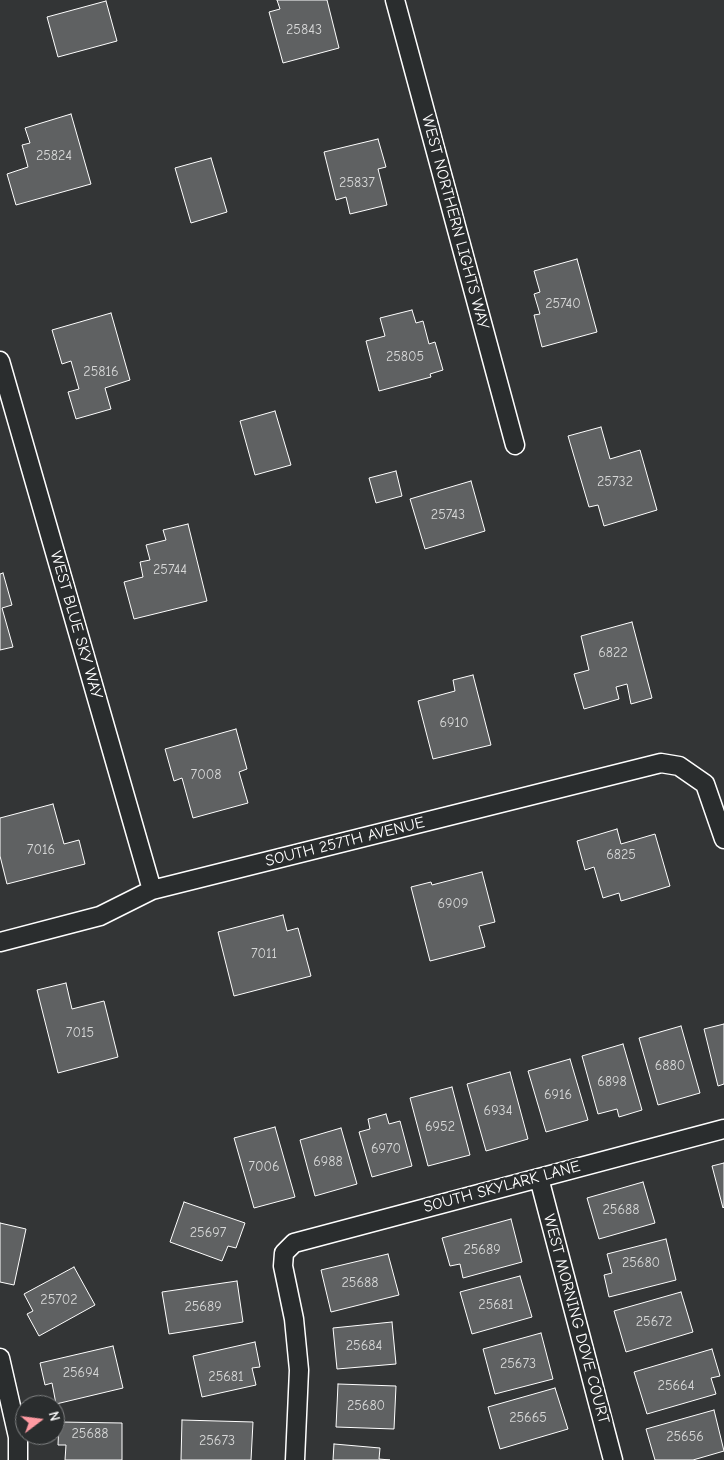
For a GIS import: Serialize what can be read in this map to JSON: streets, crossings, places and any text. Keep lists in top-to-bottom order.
{
  "streets": {
    "street": [
      "WEST NORTHERN LIGHTS WAY",
      "WEST BLUE SKY WAY",
      "SOUTH 257TH AVENUE",
      "SOUTH SKYLARK LANE",
      "WEST MORNING DOVE COURT"
    ]
  },
  "crossings": [
    ["WEST BLUE SKY WAY", "SOUTH 257TH AVENUE"],
    ["SOUTH SKYLARK LANE", "WEST MORNING DOVE COURT"]
  ],
  "house_numbers": [
    "25843",
    "25824",
    "25837",
    "25740",
    "25805",
    "25816",
    "25732",
    "25743",
    "25744",
    "6822",
    "6910",
    "7008",
    "7016",
    "6825",
    "6909",
    "7011",
    "7015",
    "6880",
    "6898",
    "6916",
    "6934",
    "6952",
    "6970",
    "6988",
    "7006",
    "25688",
    "25697",
    "25689",
    "25680",
    "25688",
    "25702",
    "25681",
    "25689",
    "25672",
    "25684",
    "25673",
    "25694",
    "25681",
    "25664",
    "25680",
    "25665",
    "25688",
    "25656",
    "25673"
  ],
  "north": "right"
}
